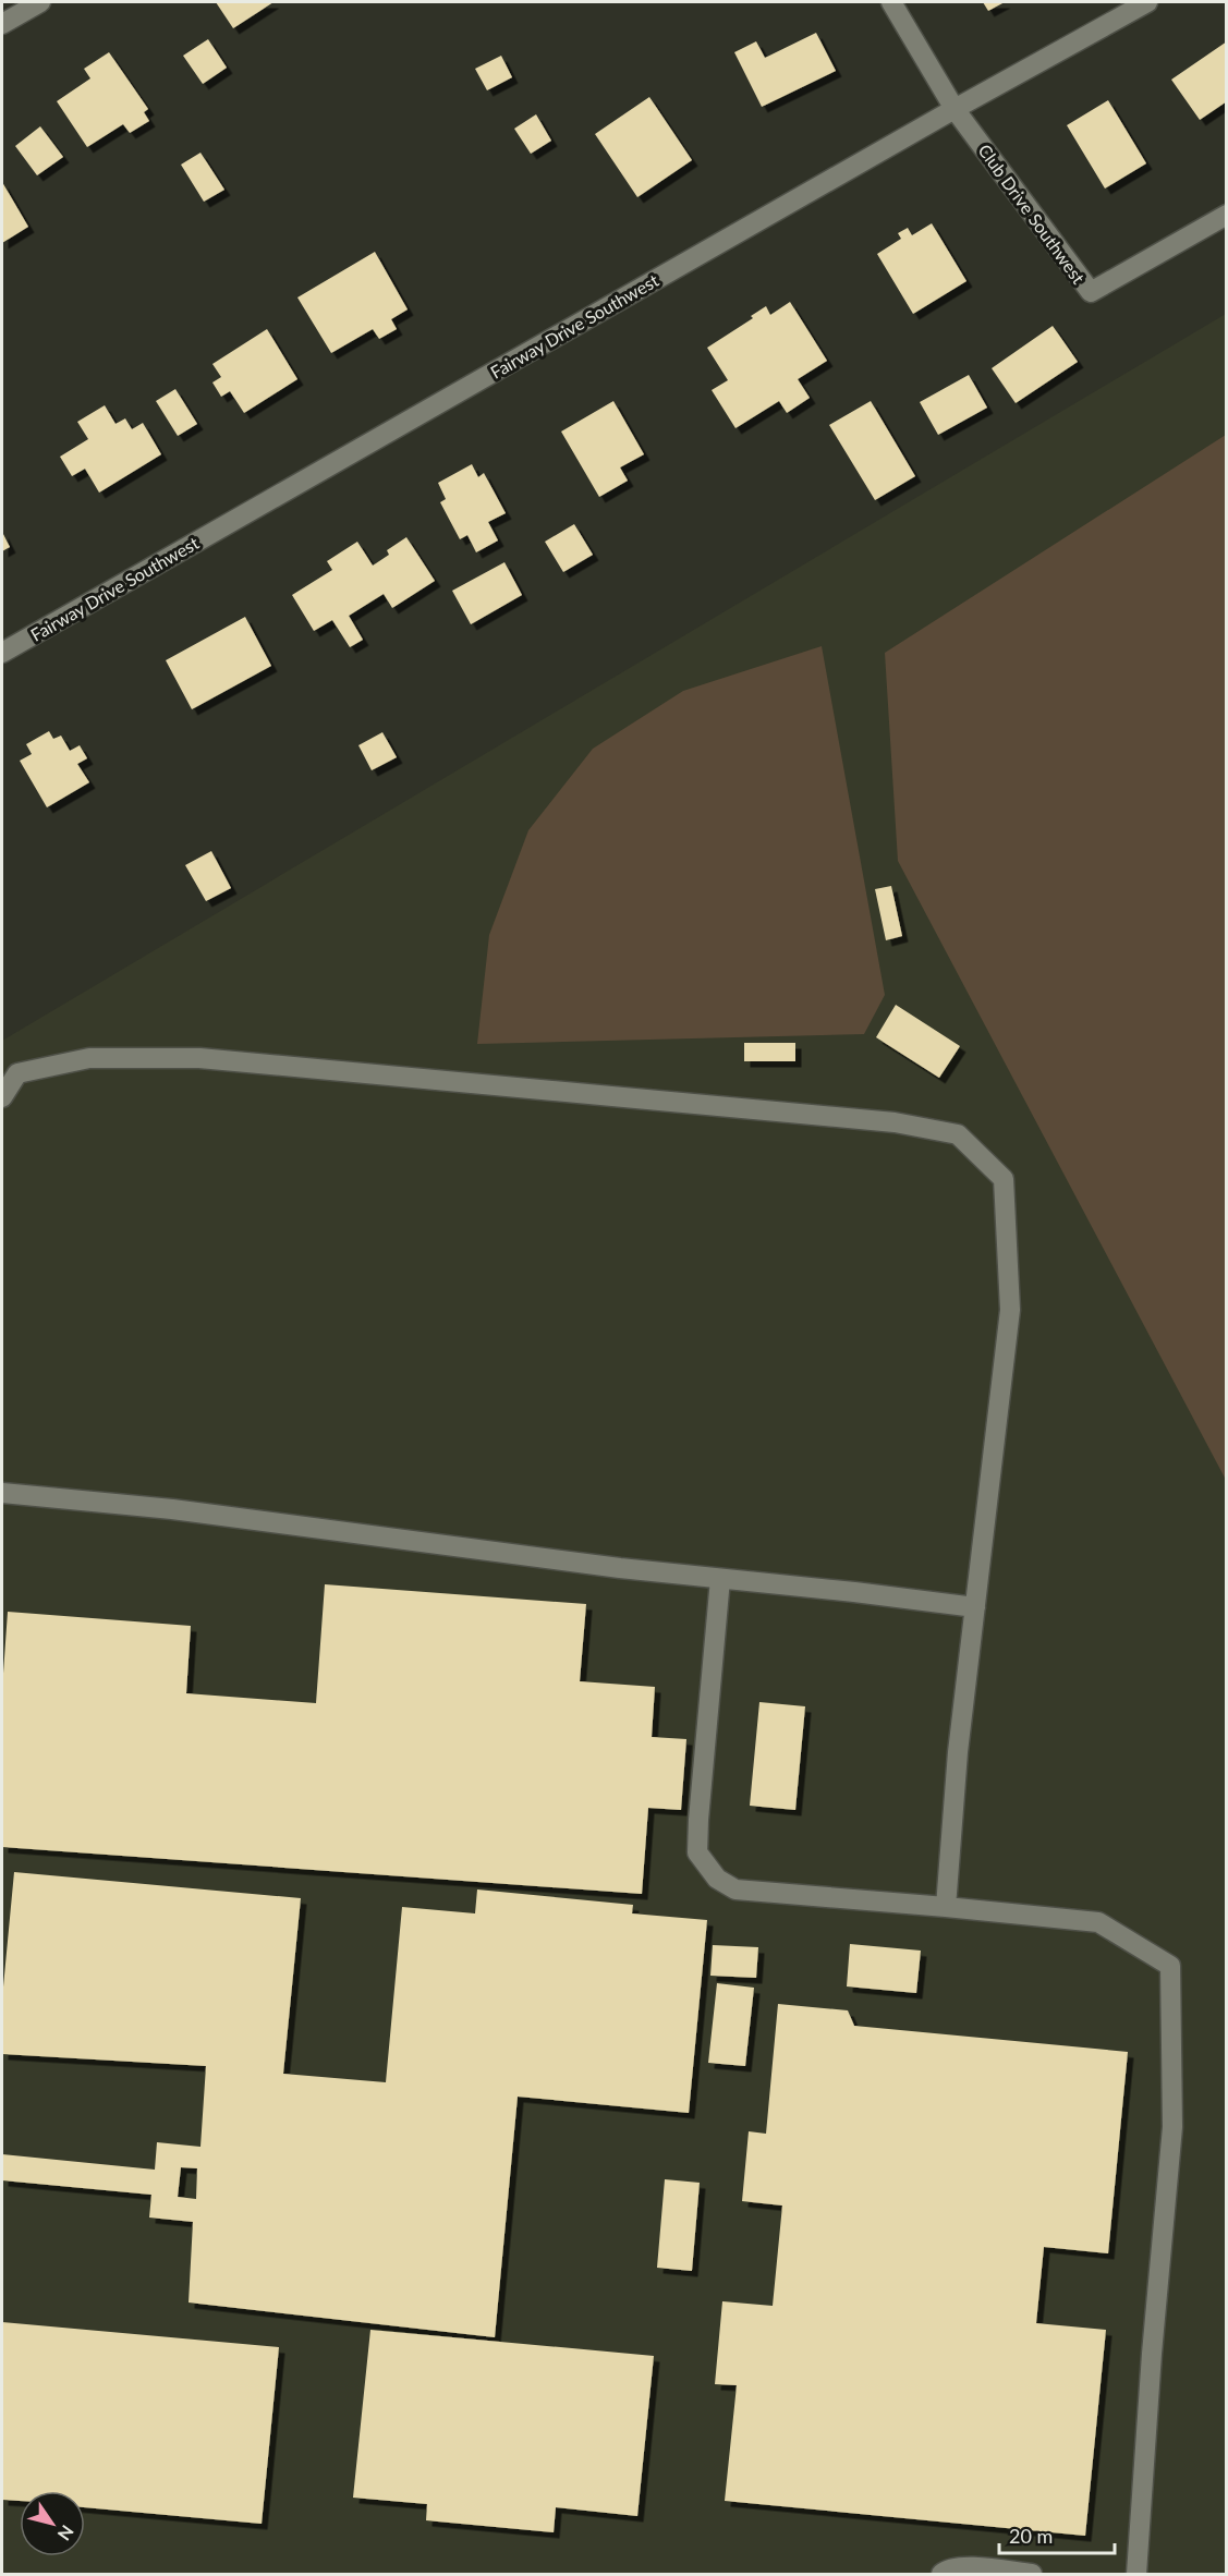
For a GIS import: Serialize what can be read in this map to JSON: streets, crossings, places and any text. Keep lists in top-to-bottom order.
{
  "streets": {
    "street": ["Club Drive Southwest", "Fairway Drive Southwest"]
  },
  "crossings": [
    ["Club Drive Southwest", "Fairway Drive Southwest"]
  ],
  "scale_bar": "20 m",
  "north": "bottom right"
}
